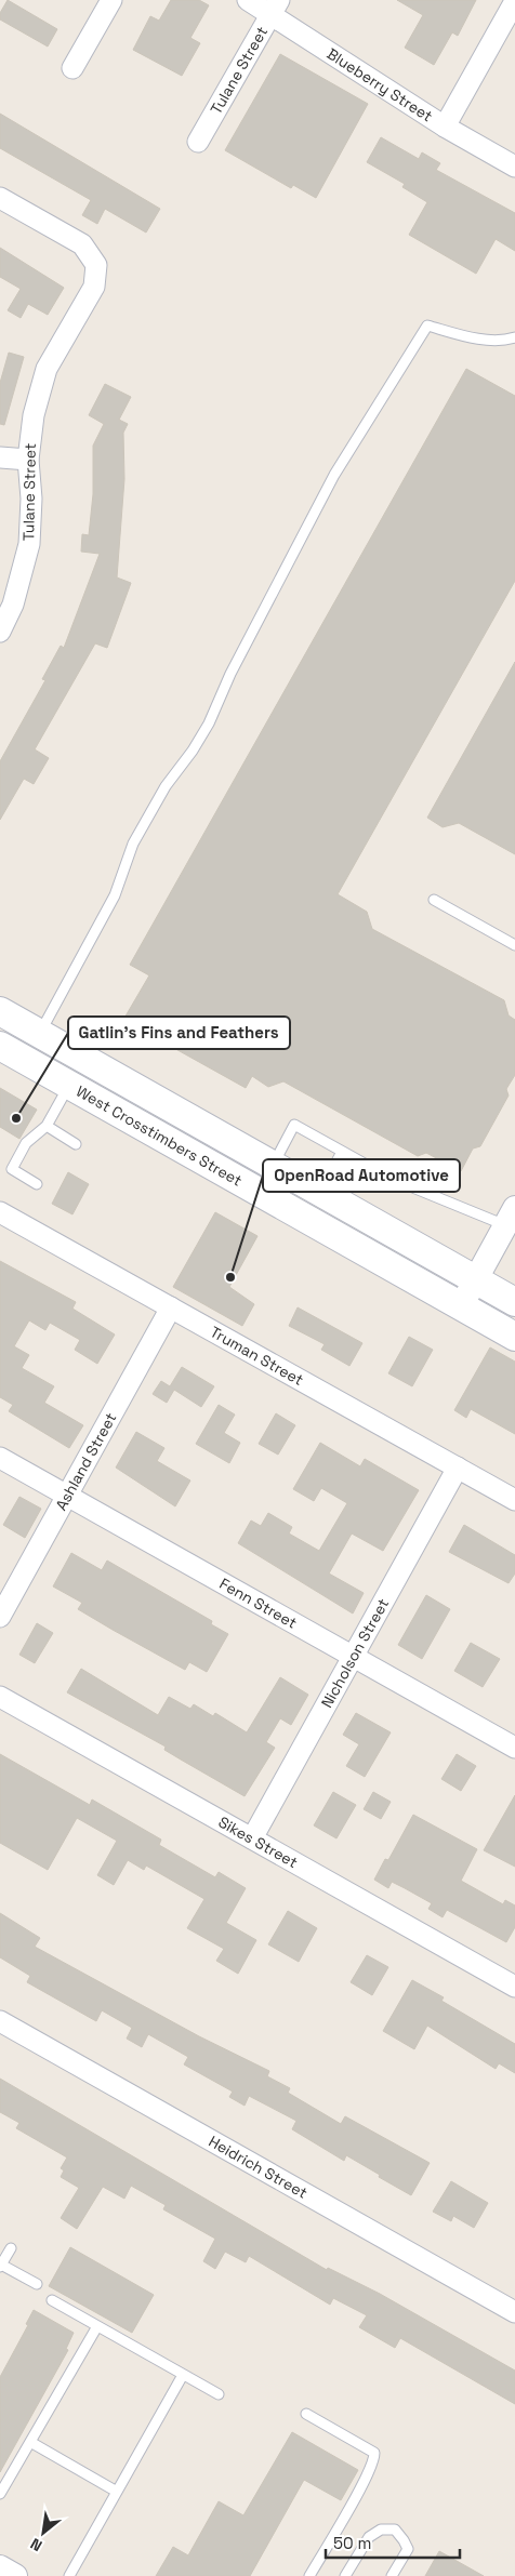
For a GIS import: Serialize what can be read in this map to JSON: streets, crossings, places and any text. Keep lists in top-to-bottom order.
{
  "streets": {
    "main road": ["West Crosstimbers Street"],
    "street": [
      "Tulane Street",
      "Blueberry Street",
      "Truman Street",
      "Ashland Street",
      "Fenn Street",
      "Nicholson Street",
      "Sikes Street",
      "Heidrich Street"
    ]
  },
  "crossings": [
    ["Tulane Street", "Blueberry Street"],
    ["Truman Street", "Ashland Street"],
    ["Truman Street", "Nicholson Street"],
    ["Ashland Street", "Fenn Street"],
    ["Fenn Street", "Nicholson Street"],
    ["Nicholson Street", "Sikes Street"]
  ],
  "places": ["Gatlin's Fins and Feathers", "OpenRoad Automotive"],
  "scale_bar": "50 m",
  "north": "bottom left"
}
